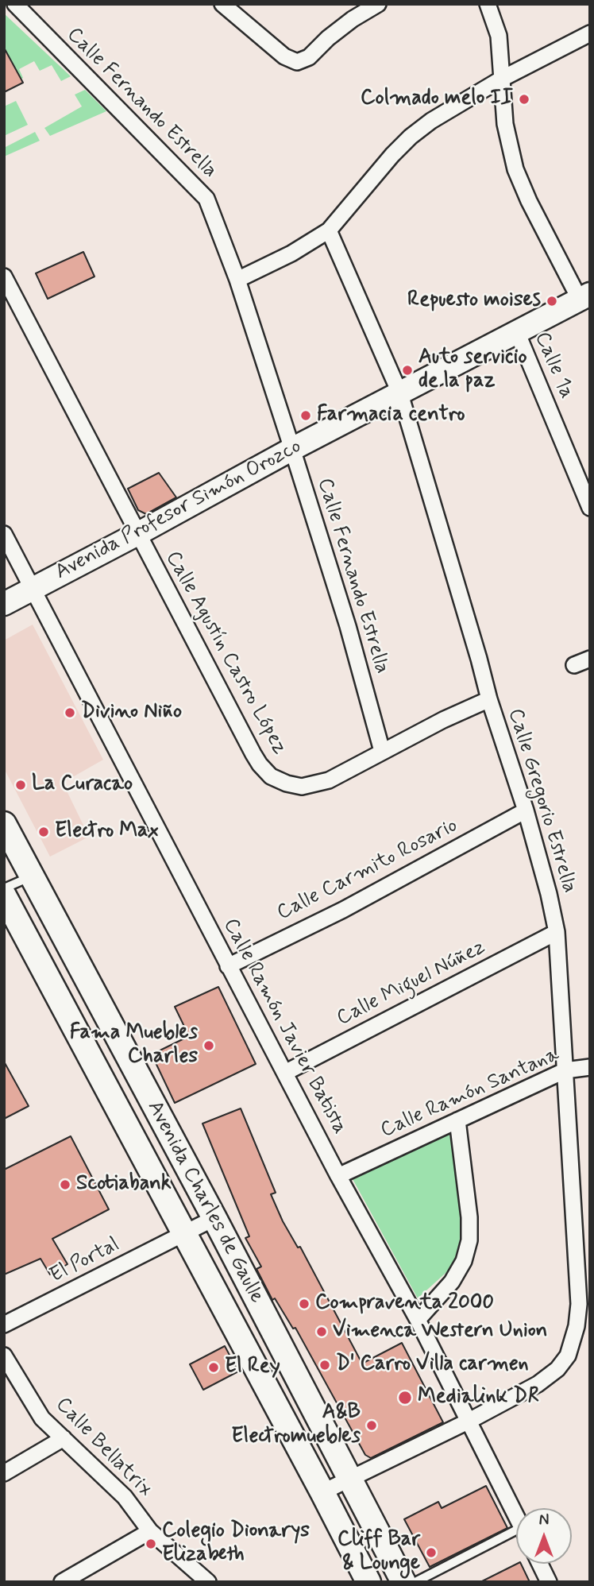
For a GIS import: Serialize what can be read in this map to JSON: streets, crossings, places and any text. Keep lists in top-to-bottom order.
{
  "streets": {
    "main road": ["Avenida Profesor Simón Orozco", "Avenida Charles de Gaulle"],
    "street": [
      "Calle Fernando Estrella",
      "Calle 1a",
      "Calle Agustín Castro López",
      "Calle Gregorio Estrella",
      "Calle Carmito Rosario",
      "Calle Miguel Núñez",
      "Calle Ramón Javier Batista",
      "Calle Ramón Santana",
      "El Portal",
      "Calle Bellatrix"
    ]
  },
  "crossings": [
    ["Calle Fernando Estrella", "Avenida Profesor Simón Orozco"],
    ["Calle Fernando Estrella", "Calle Agustín Castro López"],
    ["Calle 1a", "Avenida Profesor Simón Orozco"],
    ["Avenida Profesor Simón Orozco", "Calle Agustín Castro López"],
    ["Avenida Profesor Simón Orozco", "Calle Gregorio Estrella"],
    ["Avenida Profesor Simón Orozco", "Calle Ramón Javier Batista"],
    ["Calle Agustín Castro López", "Calle Gregorio Estrella"],
    ["Calle Gregorio Estrella", "Calle Carmito Rosario"],
    ["Calle Gregorio Estrella", "Calle Miguel Núñez"],
    ["Calle Gregorio Estrella", "Calle Ramón Javier Batista"],
    ["Calle Gregorio Estrella", "Calle Ramón Santana"],
    ["Calle Gregorio Estrella", "Avenida Charles de Gaulle"],
    ["Calle Carmito Rosario", "Calle Ramón Javier Batista"],
    ["Calle Miguel Núñez", "Calle Ramón Javier Batista"],
    ["Calle Ramón Javier Batista", "Calle Ramón Santana"],
    ["Avenida Charles de Gaulle", "El Portal"]
  ],
  "places": [
    "Colmado melo II",
    "Repuesto moises",
    "Auto servicio de la paz",
    "Farmacia centro",
    "Divino Niño",
    "La Curacao",
    "Electro Max",
    "Fama Muebles Charles",
    "Scotiabank",
    "Compraventa 2000",
    "Vimenca Western Union",
    "D' Carro Villa carmen",
    "El Rey",
    "Medialink DR",
    "A&B Electromuebles",
    "Colegio Dionarys Elizabeth",
    "Cliff Bar & Lounge"
  ],
  "north": "top"
}
